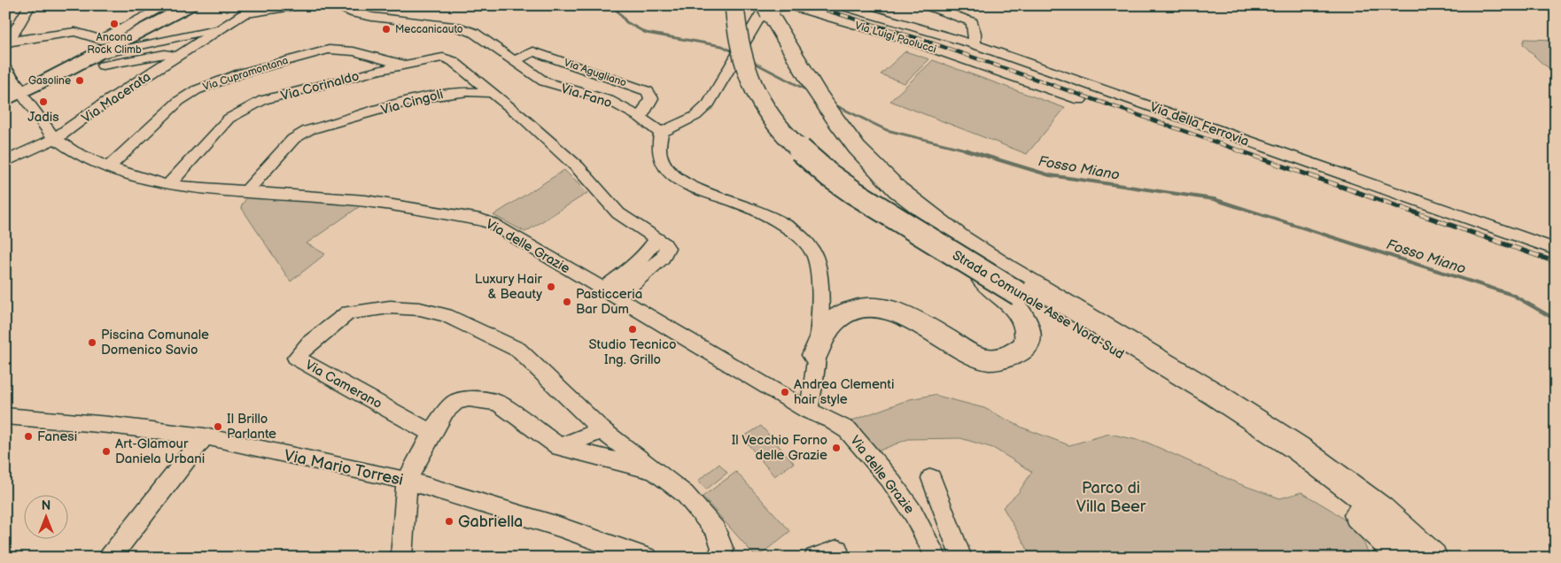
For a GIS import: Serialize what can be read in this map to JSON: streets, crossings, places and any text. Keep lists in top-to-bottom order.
{
  "streets": {
    "highway": ["Strada Comunale Asse Nord-Sud"],
    "street": [
      "Via Luigi Paolucci",
      "Via Agugliano",
      "Via Cupramontana",
      "Via Corinaldo",
      "Via Fano",
      "Via Macerata",
      "Via Cingoli",
      "Via della Ferrovia",
      "Via delle Grazie",
      "Via Camerano",
      "Via Mario Torresi"
    ]
  },
  "crossings": [
    ["Via Luigi Paolucci", "Via Fano"],
    ["Via Agugliano", "Via Fano"],
    ["Via Cupramontana", "Via Corinaldo"],
    ["Via Cupramontana", "Via delle Grazie"],
    ["Via Corinaldo", "Via Cingoli"],
    ["Via Corinaldo", "Via delle Grazie"],
    ["Via Macerata", "Via delle Grazie"],
    ["Via Cingoli", "Via delle Grazie"],
    ["Via Camerano", "Via Mario Torresi"]
  ],
  "water": ["Fosso Miano"],
  "parks": ["Parco di Villa Beer"],
  "places": [
    "Ancona Rock Climb",
    "Meccanicauto",
    "Gasoline",
    "Jadis",
    "Luxury Hair & Beauty",
    "Pasticceria Bar Dum",
    "Studio Tecnico Ing. Grillo",
    "Piscina Comunale Domenico Savio",
    "Andrea Clementi hair style",
    "Il Brillo Parlante",
    "Fanesi",
    "Il Vecchio Forno delle Grazie",
    "Art-Glamour Daniela Urbani",
    "Gabriella"
  ],
  "north": "top"
}
